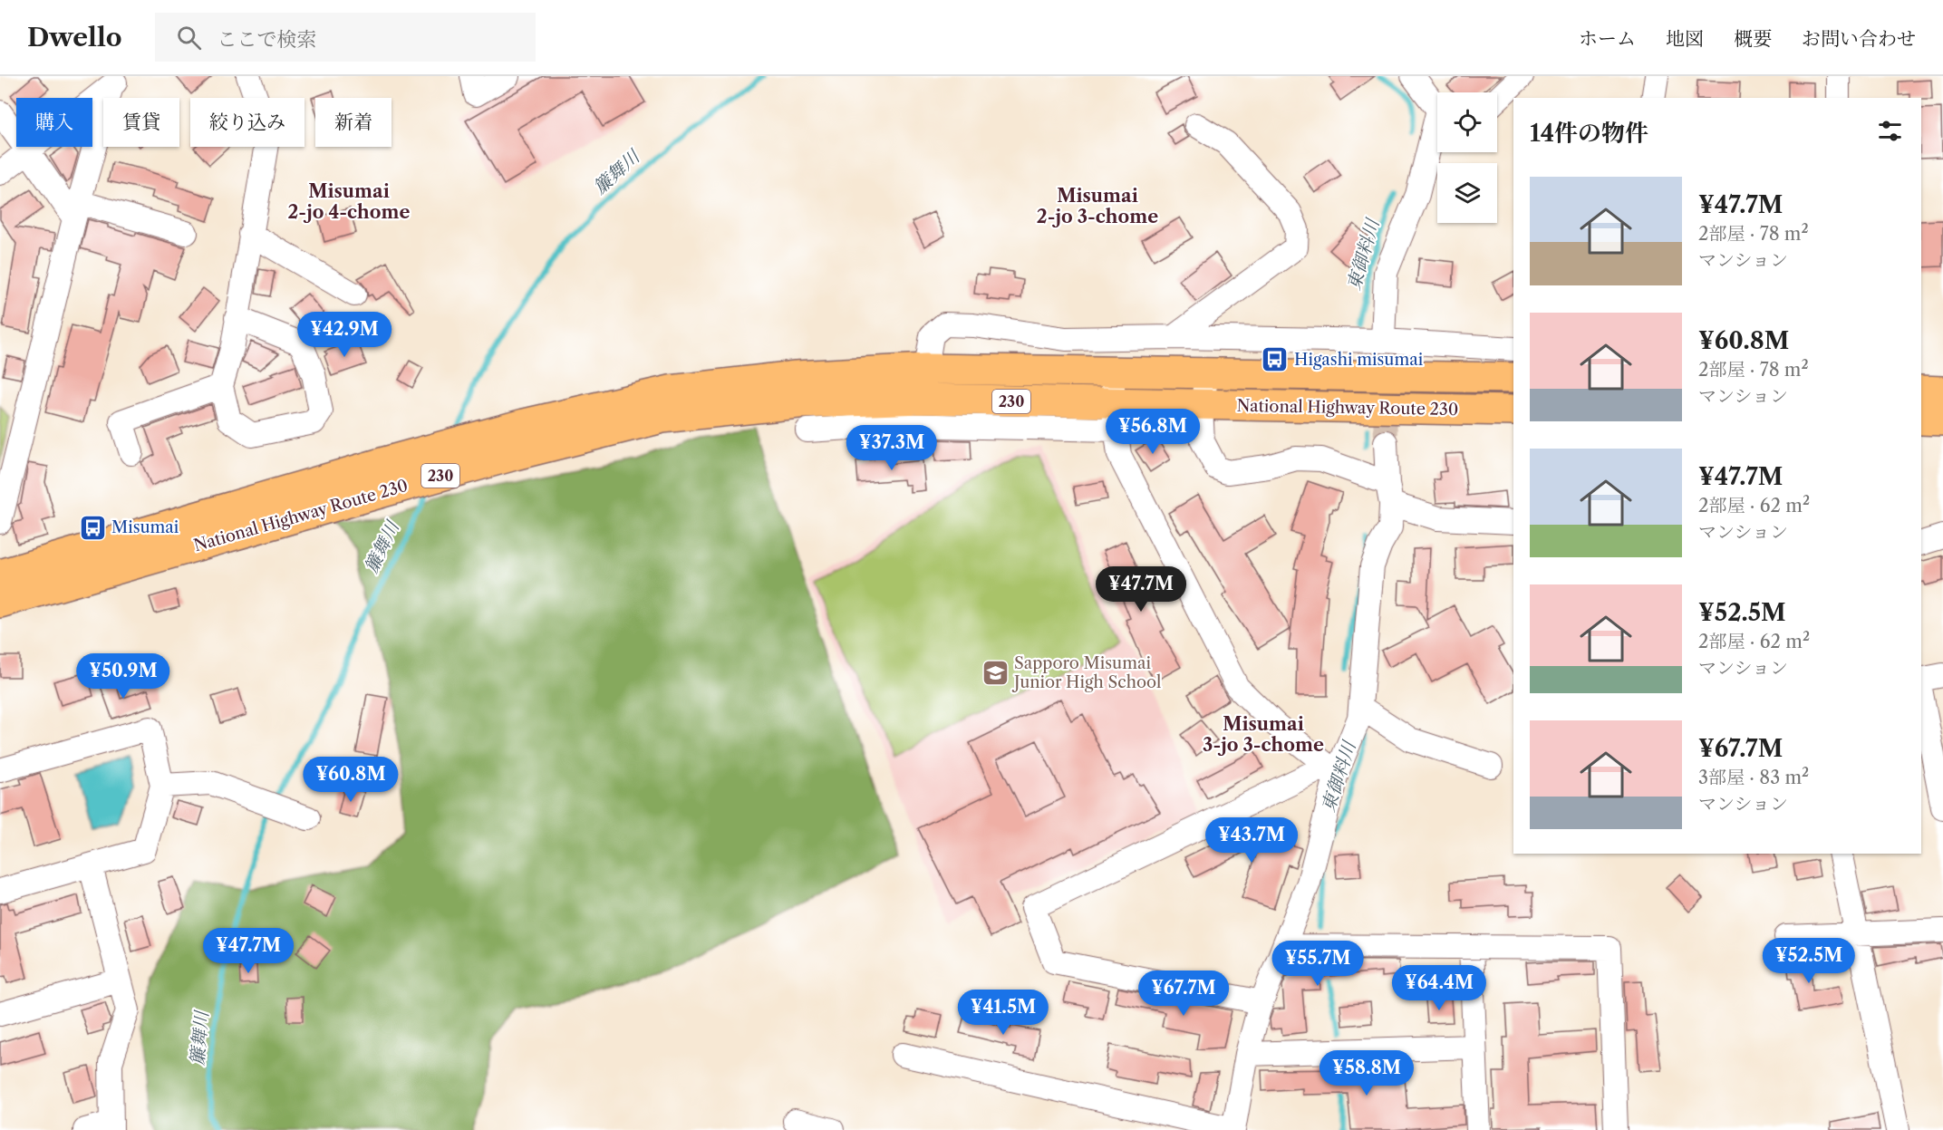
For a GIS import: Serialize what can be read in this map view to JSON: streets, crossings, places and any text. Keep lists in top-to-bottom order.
{
  "streets": {
    "highway": ["230", "National Highway Route 230"]
  },
  "districts": ["Misumai 2-jo 4-chome", "Misumai 2-jo 3-chome", "Misumai 3-jo 3-chome"],
  "water": ["簾舞川", "東御料川"],
  "places": {
    "bus stop": ["Higashi misumai", "Misumai"],
    "school or university": ["Sapporo Misumai Junior High School"]
  },
  "page": {
    "header": "Dwello",
    "search": "ここで検索",
    "nav": [
      "ホーム",
      "地図",
      "概要",
      "お問い合わせ"
    ],
    "chip": [
      "購入",
      "賃貸",
      "絞り込み",
      "新着"
    ],
    "heading": "14件の物件",
    "list": [
      {
        "name": "¥47.7M",
        "note": "2部屋 · 78 m² · マンション"
      },
      {
        "name": "¥60.8M",
        "note": "2部屋 · 78 m² · マンション"
      },
      {
        "name": "¥47.7M",
        "note": "2部屋 · 62 m² · マンション"
      },
      {
        "name": "¥52.5M",
        "note": "2部屋 · 62 m² · マンション"
      },
      {
        "name": "¥67.7M",
        "note": "3部屋 · 83 m² · マンション"
      }
    ],
    "price": [
      "¥42.9M",
      "¥56.8M",
      "¥37.3M",
      "¥47.7M",
      "¥50.9M",
      "¥60.8M",
      "¥43.7M",
      "¥47.7M",
      "¥52.5M",
      "¥55.7M",
      "¥64.4M",
      "¥67.7M",
      "¥41.5M",
      "¥58.8M"
    ]
  }
}
